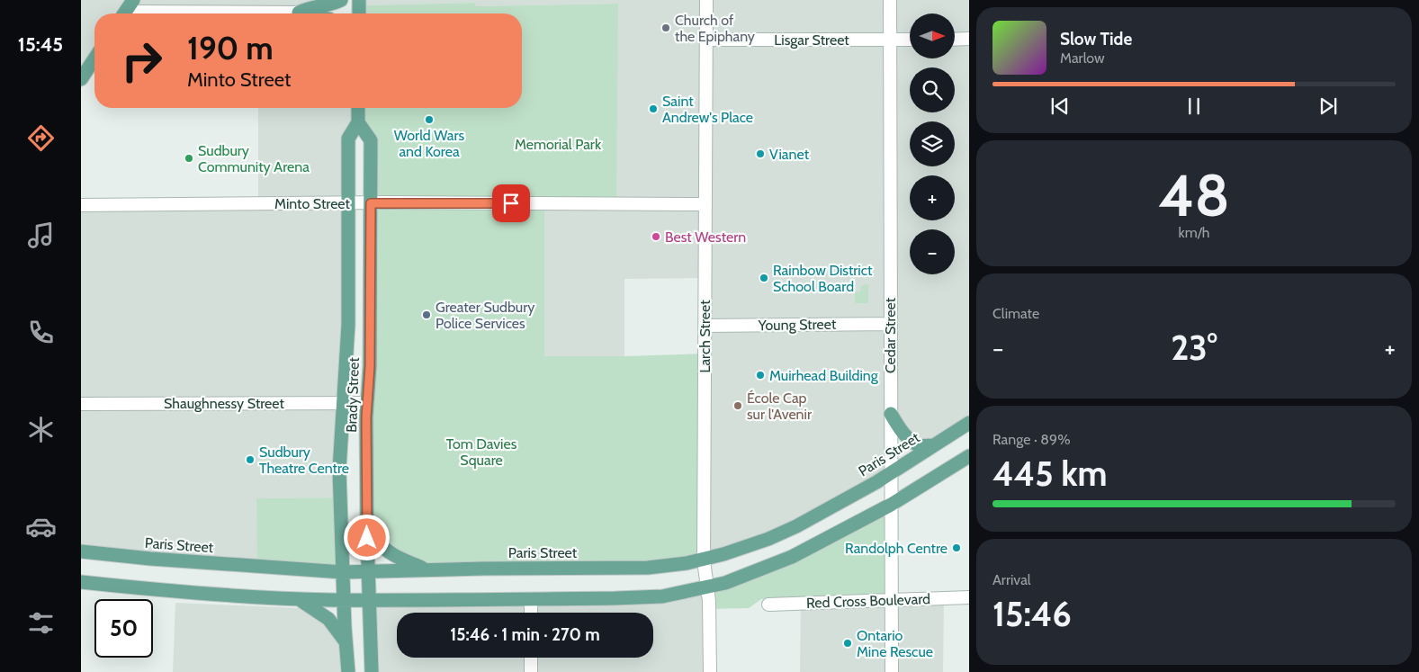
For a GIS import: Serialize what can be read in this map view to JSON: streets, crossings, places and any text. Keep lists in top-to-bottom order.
{
  "streets": {
    "main road": ["Brady Street", "Paris Street"],
    "street": [
      "Lisgar Street",
      "Minto Street",
      "Young Street",
      "Cedar Street",
      "Larch Street",
      "Shaughnessy Street",
      "Red Cross Boulevard"
    ]
  },
  "crossings": [
    ["Lisgar Street", "Cedar Street"],
    ["Lisgar Street", "Larch Street"],
    ["Minto Street", "Larch Street"],
    ["Minto Street", "Brady Street"],
    ["Young Street", "Cedar Street"],
    ["Young Street", "Larch Street"],
    ["Cedar Street", "Paris Street"],
    ["Cedar Street", "Red Cross Boulevard"],
    ["Larch Street", "Paris Street"],
    ["Brady Street", "Shaughnessy Street"],
    ["Brady Street", "Paris Street"]
  ],
  "parks": ["Memorial Park", "Tom Davies Square"],
  "places": [
    "Church of the Epiphany",
    "Saint Andrew's Place",
    "World Wars and Korea",
    "Vianet",
    "Sudbury Community Arena",
    "Best Western",
    "Rainbow District School Board",
    "Greater Sudbury Police Services",
    "Muirhead Building",
    "École Cap sur l'Avenir",
    "Sudbury Theatre Centre",
    "Randolph Centre",
    "Ontario Mine Rescue"
  ],
  "north": "right",
  "page": {
    "tabs": "15:45",
    "map_buttons": ["+", "−"],
    "turn": ["190 m", "Minto Street"],
    "song": ["Slow Tide", "Marlow"],
    "tile": [
      ["48", "km/h"],
      "Climate",
      ["Range · 89%", "445 km"],
      ["Arrival", "15:46"]
    ],
    "heat": ["−", "23°", "+"],
    "limit": "50",
    "trip": "15:46 · 1 min · 270 m"
  }
}
